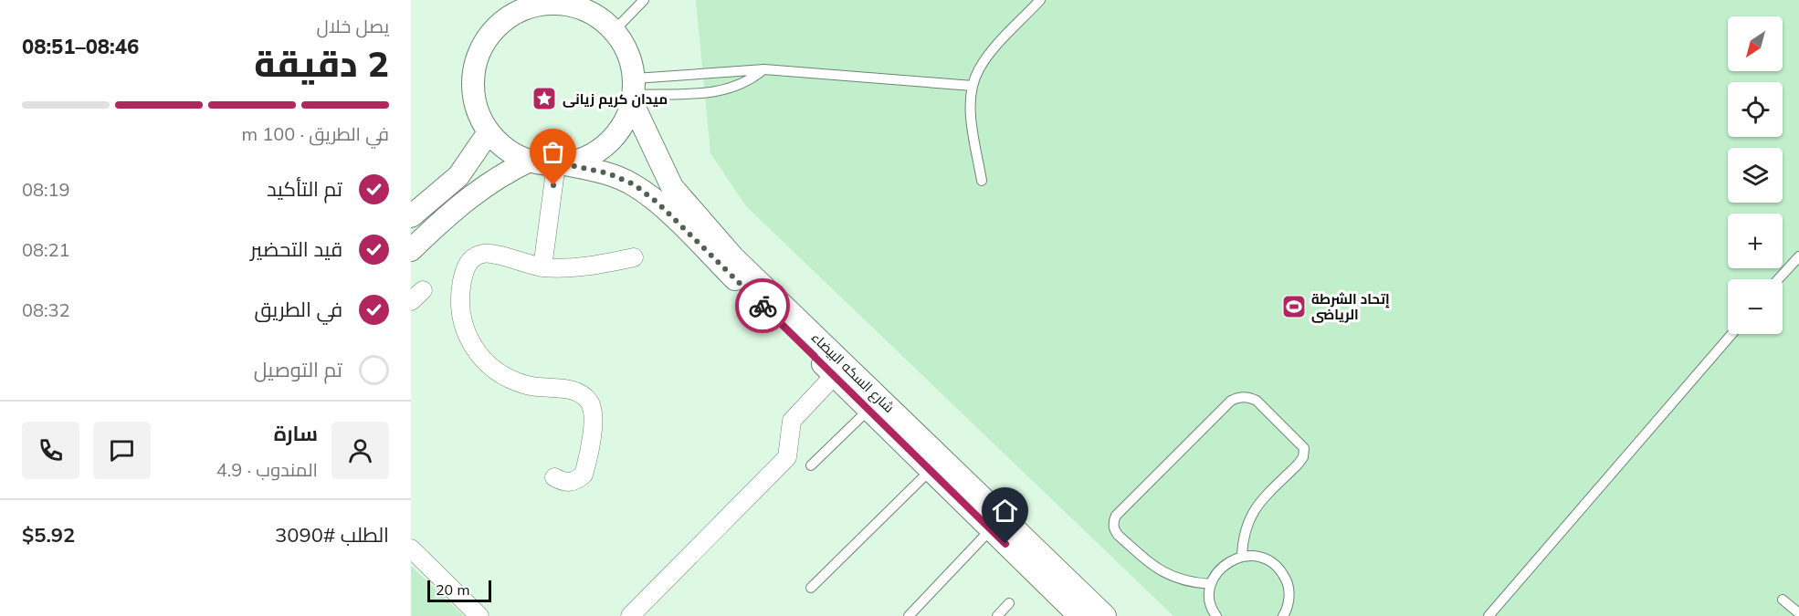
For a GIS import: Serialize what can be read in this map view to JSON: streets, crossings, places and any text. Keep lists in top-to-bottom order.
{
  "streets": {
    "street": ["شارع السكه البيضاء"]
  },
  "places": {
    "place": ["ميدان كريم زيانى"],
    "sports": ["إتحاد الشرطة الرياضى"]
  },
  "scale_bar": "20 m",
  "north": "bottom left",
  "page": {
    "heading": ["2 دقيقة", "يصل خلال", "08:46–08:51"],
    "panel": [
      "سارة",
      "المندوب · 4.9",
      "الطلب #3090",
      "$5.92"
    ],
    "map_buttons": ["+", "−"],
    "bar": "في الطريق · 100 m",
    "list": [
      ["تم التأكيد", "08:19"],
      ["قيد التحضير", "08:21"],
      ["في الطريق", "08:32"],
      "تم التوصيل"
    ],
    "scale": "20 m"
  }
}
